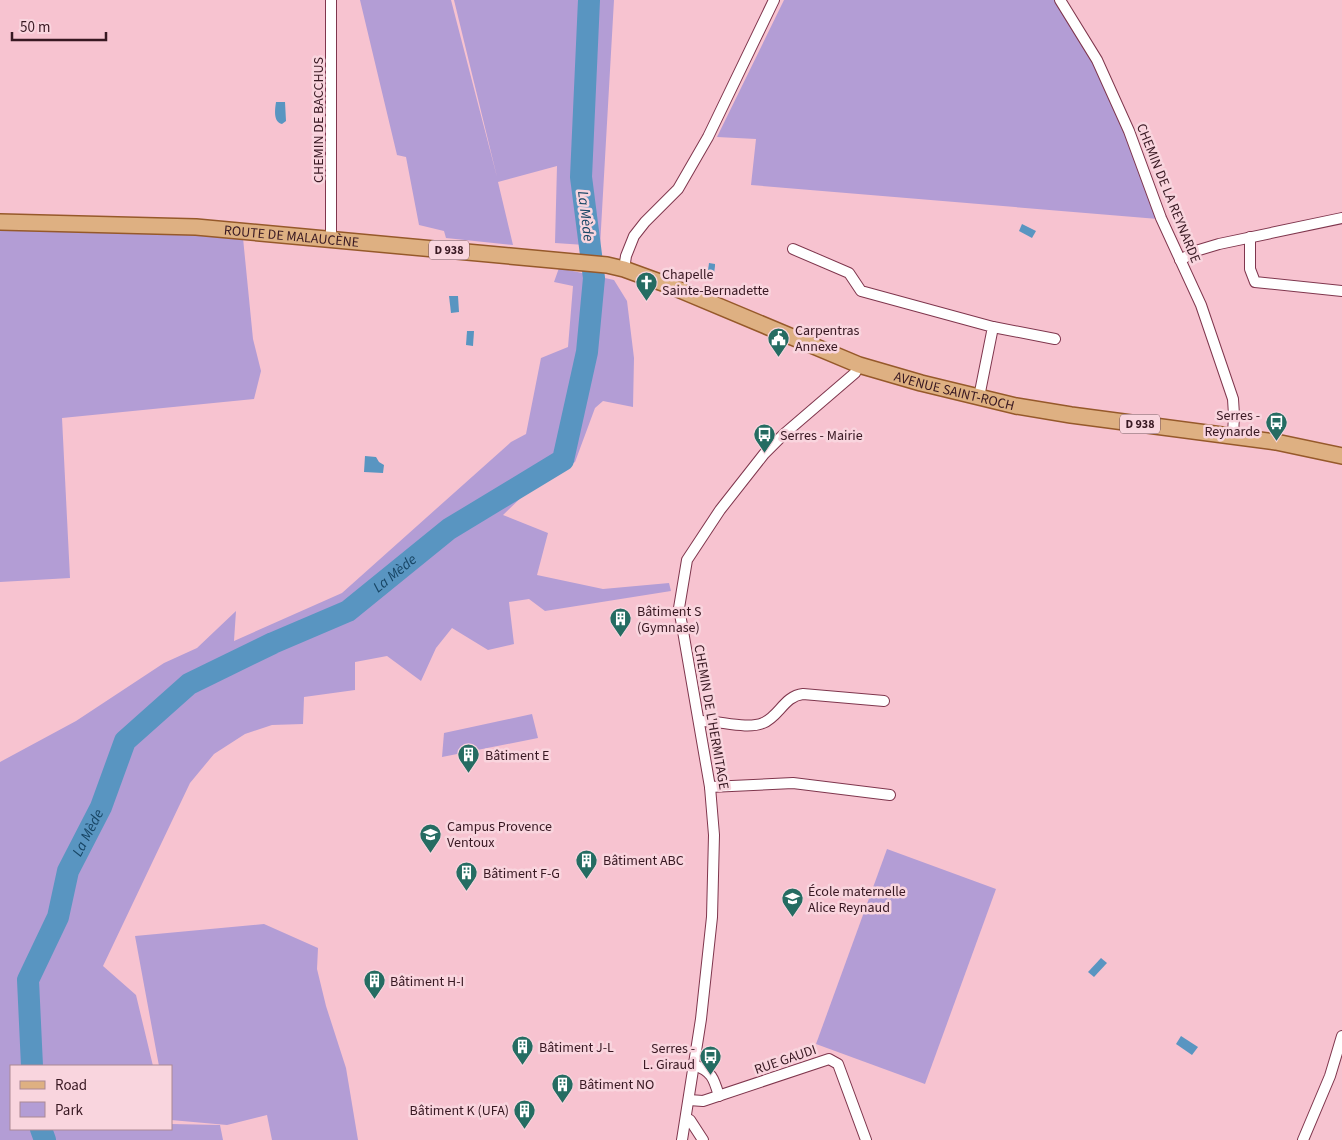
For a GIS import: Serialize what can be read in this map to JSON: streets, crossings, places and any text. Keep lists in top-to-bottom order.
{
  "streets": {
    "main road": ["ROUTE DE MALAUCÈNE", "D 938", "AVENUE SAINT-ROCH"],
    "street": [
      "CHEMIN DE BACCHUS",
      "CHEMIN DE LA REYNARDE",
      "CHEMIN DE L'HERMITAGE",
      "RUE GAUDI"
    ]
  },
  "crossings": [
    ["CHEMIN DE BACCHUS", "ROUTE DE MALAUCÈNE"],
    ["CHEMIN DE LA REYNARDE", "AVENUE SAINT-ROCH"],
    ["ROUTE DE MALAUCÈNE", "AVENUE SAINT-ROCH"],
    ["AVENUE SAINT-ROCH", "CHEMIN DE L'HERMITAGE"],
    ["CHEMIN DE L'HERMITAGE", "RUE GAUDI"]
  ],
  "water": ["La Mède"],
  "places": {
    "church": ["Chapelle Sainte-Bernadette"],
    "public building": ["Carpentras Annexe"],
    "bus stop": ["Serres - Reynarde", "Serres - Mairie", "Serres - L. Giraud"],
    "building": [
      "Bâtiment S (Gymnase)",
      "Bâtiment E",
      "Bâtiment ABC",
      "Bâtiment F-G",
      "Bâtiment H-I",
      "Bâtiment J-L",
      "Bâtiment NO",
      "Bâtiment K (UFA)"
    ],
    "school or university": ["Campus Provence Ventoux", "École maternelle Alice Reynaud"]
  },
  "legend": ["Road", "Park"],
  "scale_bar": "50 m"
}
